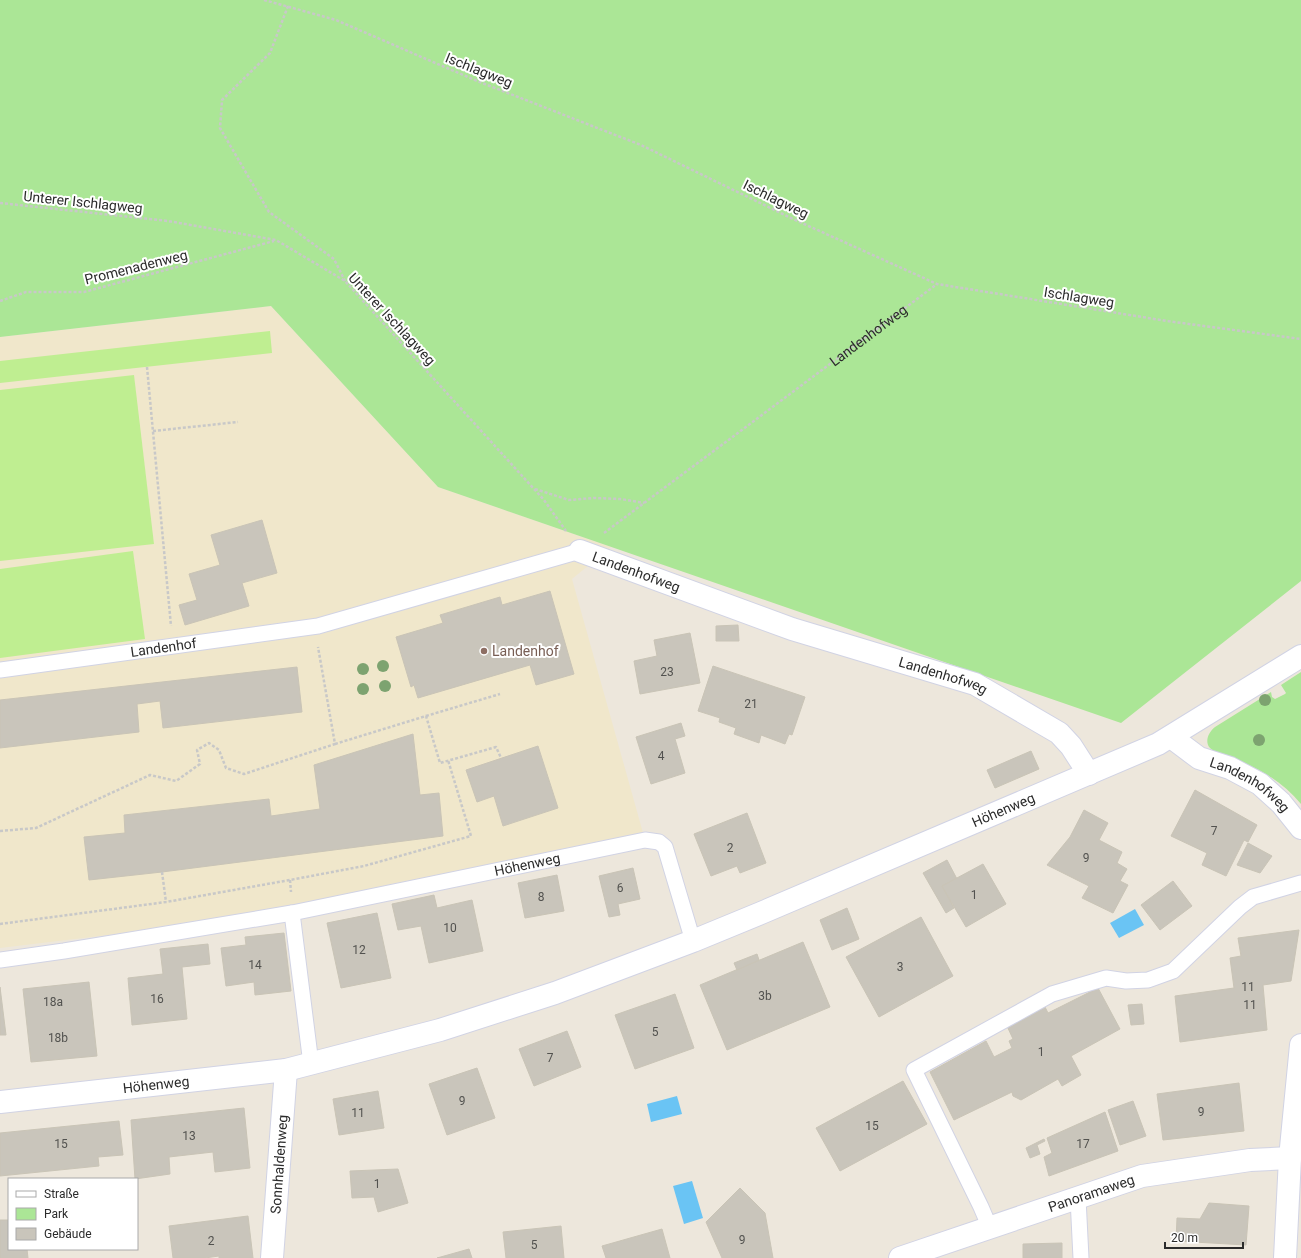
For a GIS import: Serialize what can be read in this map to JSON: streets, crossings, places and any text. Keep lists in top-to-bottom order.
{
  "streets": {
    "street": [
      "Landenhofweg",
      "Höhenweg",
      "Sonnhaldenweg",
      "Panoramaweg"
    ],
    "lane": ["Landenhof"],
    "path": ["Ischlagweg", "Unterer Ischlagweg", "Promenadenweg"]
  },
  "crossings": [
    ["Ischlagweg", "Landenhofweg"],
    ["Unterer Ischlagweg", "Promenadenweg"],
    ["Unterer Ischlagweg", "Landenhofweg"],
    ["Unterer Ischlagweg", "Landenhof"],
    ["Landenhofweg", "Landenhof"],
    ["Landenhofweg", "Höhenweg"],
    ["Höhenweg", "Sonnhaldenweg"]
  ],
  "places": ["Landenhof"],
  "house_numbers": [
    "23",
    "21",
    "4",
    "7",
    "2",
    "9",
    "6",
    "1",
    "8",
    "10",
    "12",
    "14",
    "3",
    "11",
    "3b",
    "16",
    "18a",
    "11",
    "5",
    "18b",
    "1",
    "7",
    "9",
    "9",
    "11",
    "15",
    "13",
    "15",
    "17",
    "1",
    "9",
    "2",
    "5"
  ],
  "legend": ["Straße", "Park", "Gebäude"],
  "scale_bar": "20 m"
}
